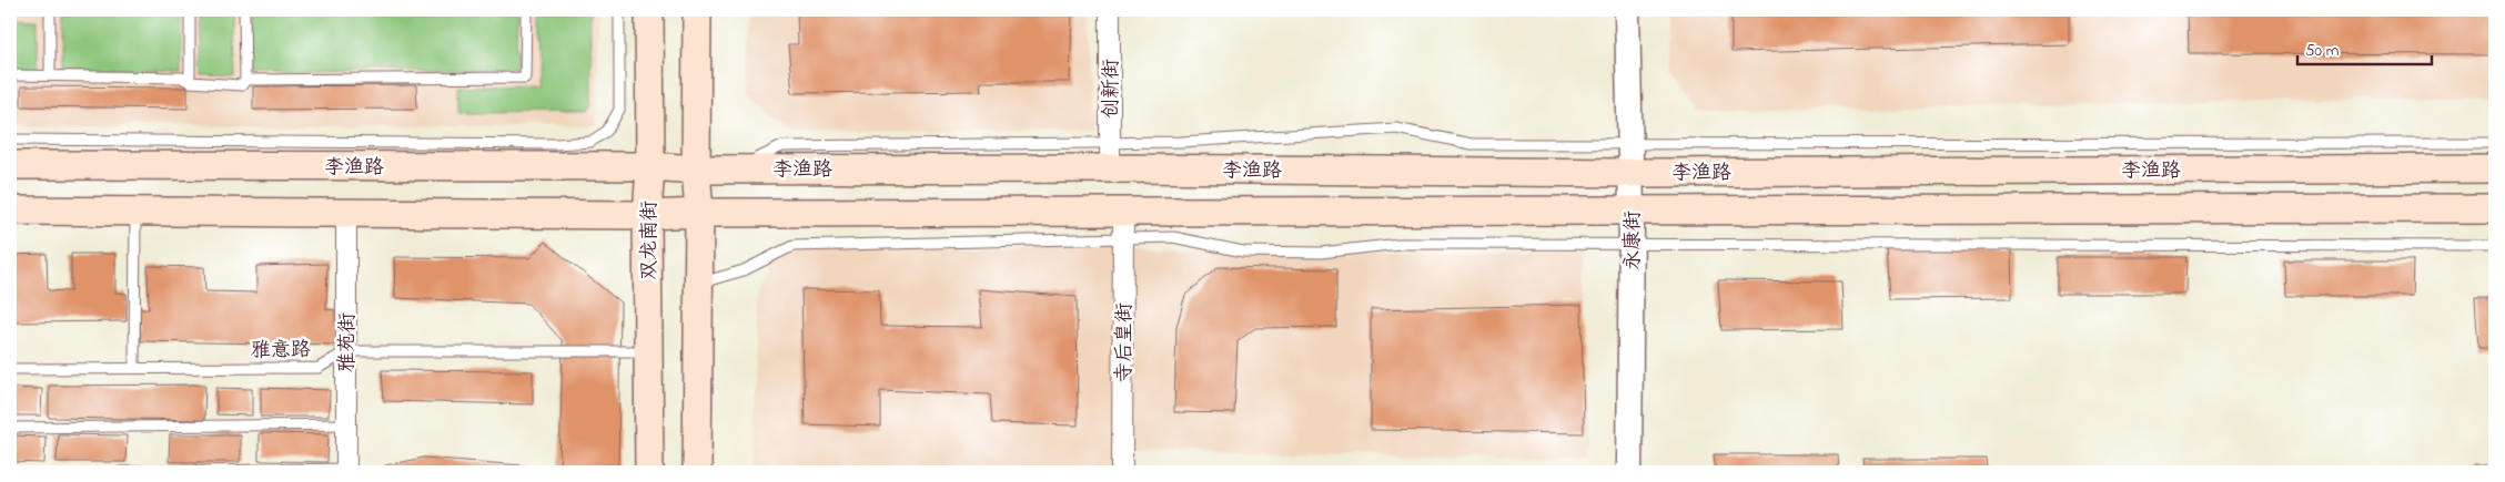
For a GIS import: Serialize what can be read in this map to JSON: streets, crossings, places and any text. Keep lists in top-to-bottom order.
{
  "streets": {
    "main road": ["李渔路", "双龙南街"],
    "street": [
      "创新街",
      "永康街",
      "雅苑街",
      "寺后皇街"
    ],
    "lane": ["雅意路"]
  },
  "crossings": [
    ["创新街", "李渔路"],
    ["李渔路", "双龙南街"],
    ["李渔路", "永康街"],
    ["李渔路", "雅苑街"],
    ["李渔路", "寺后皇街"],
    ["雅苑街", "雅意路"]
  ],
  "scale_bar": "50 m"
}
